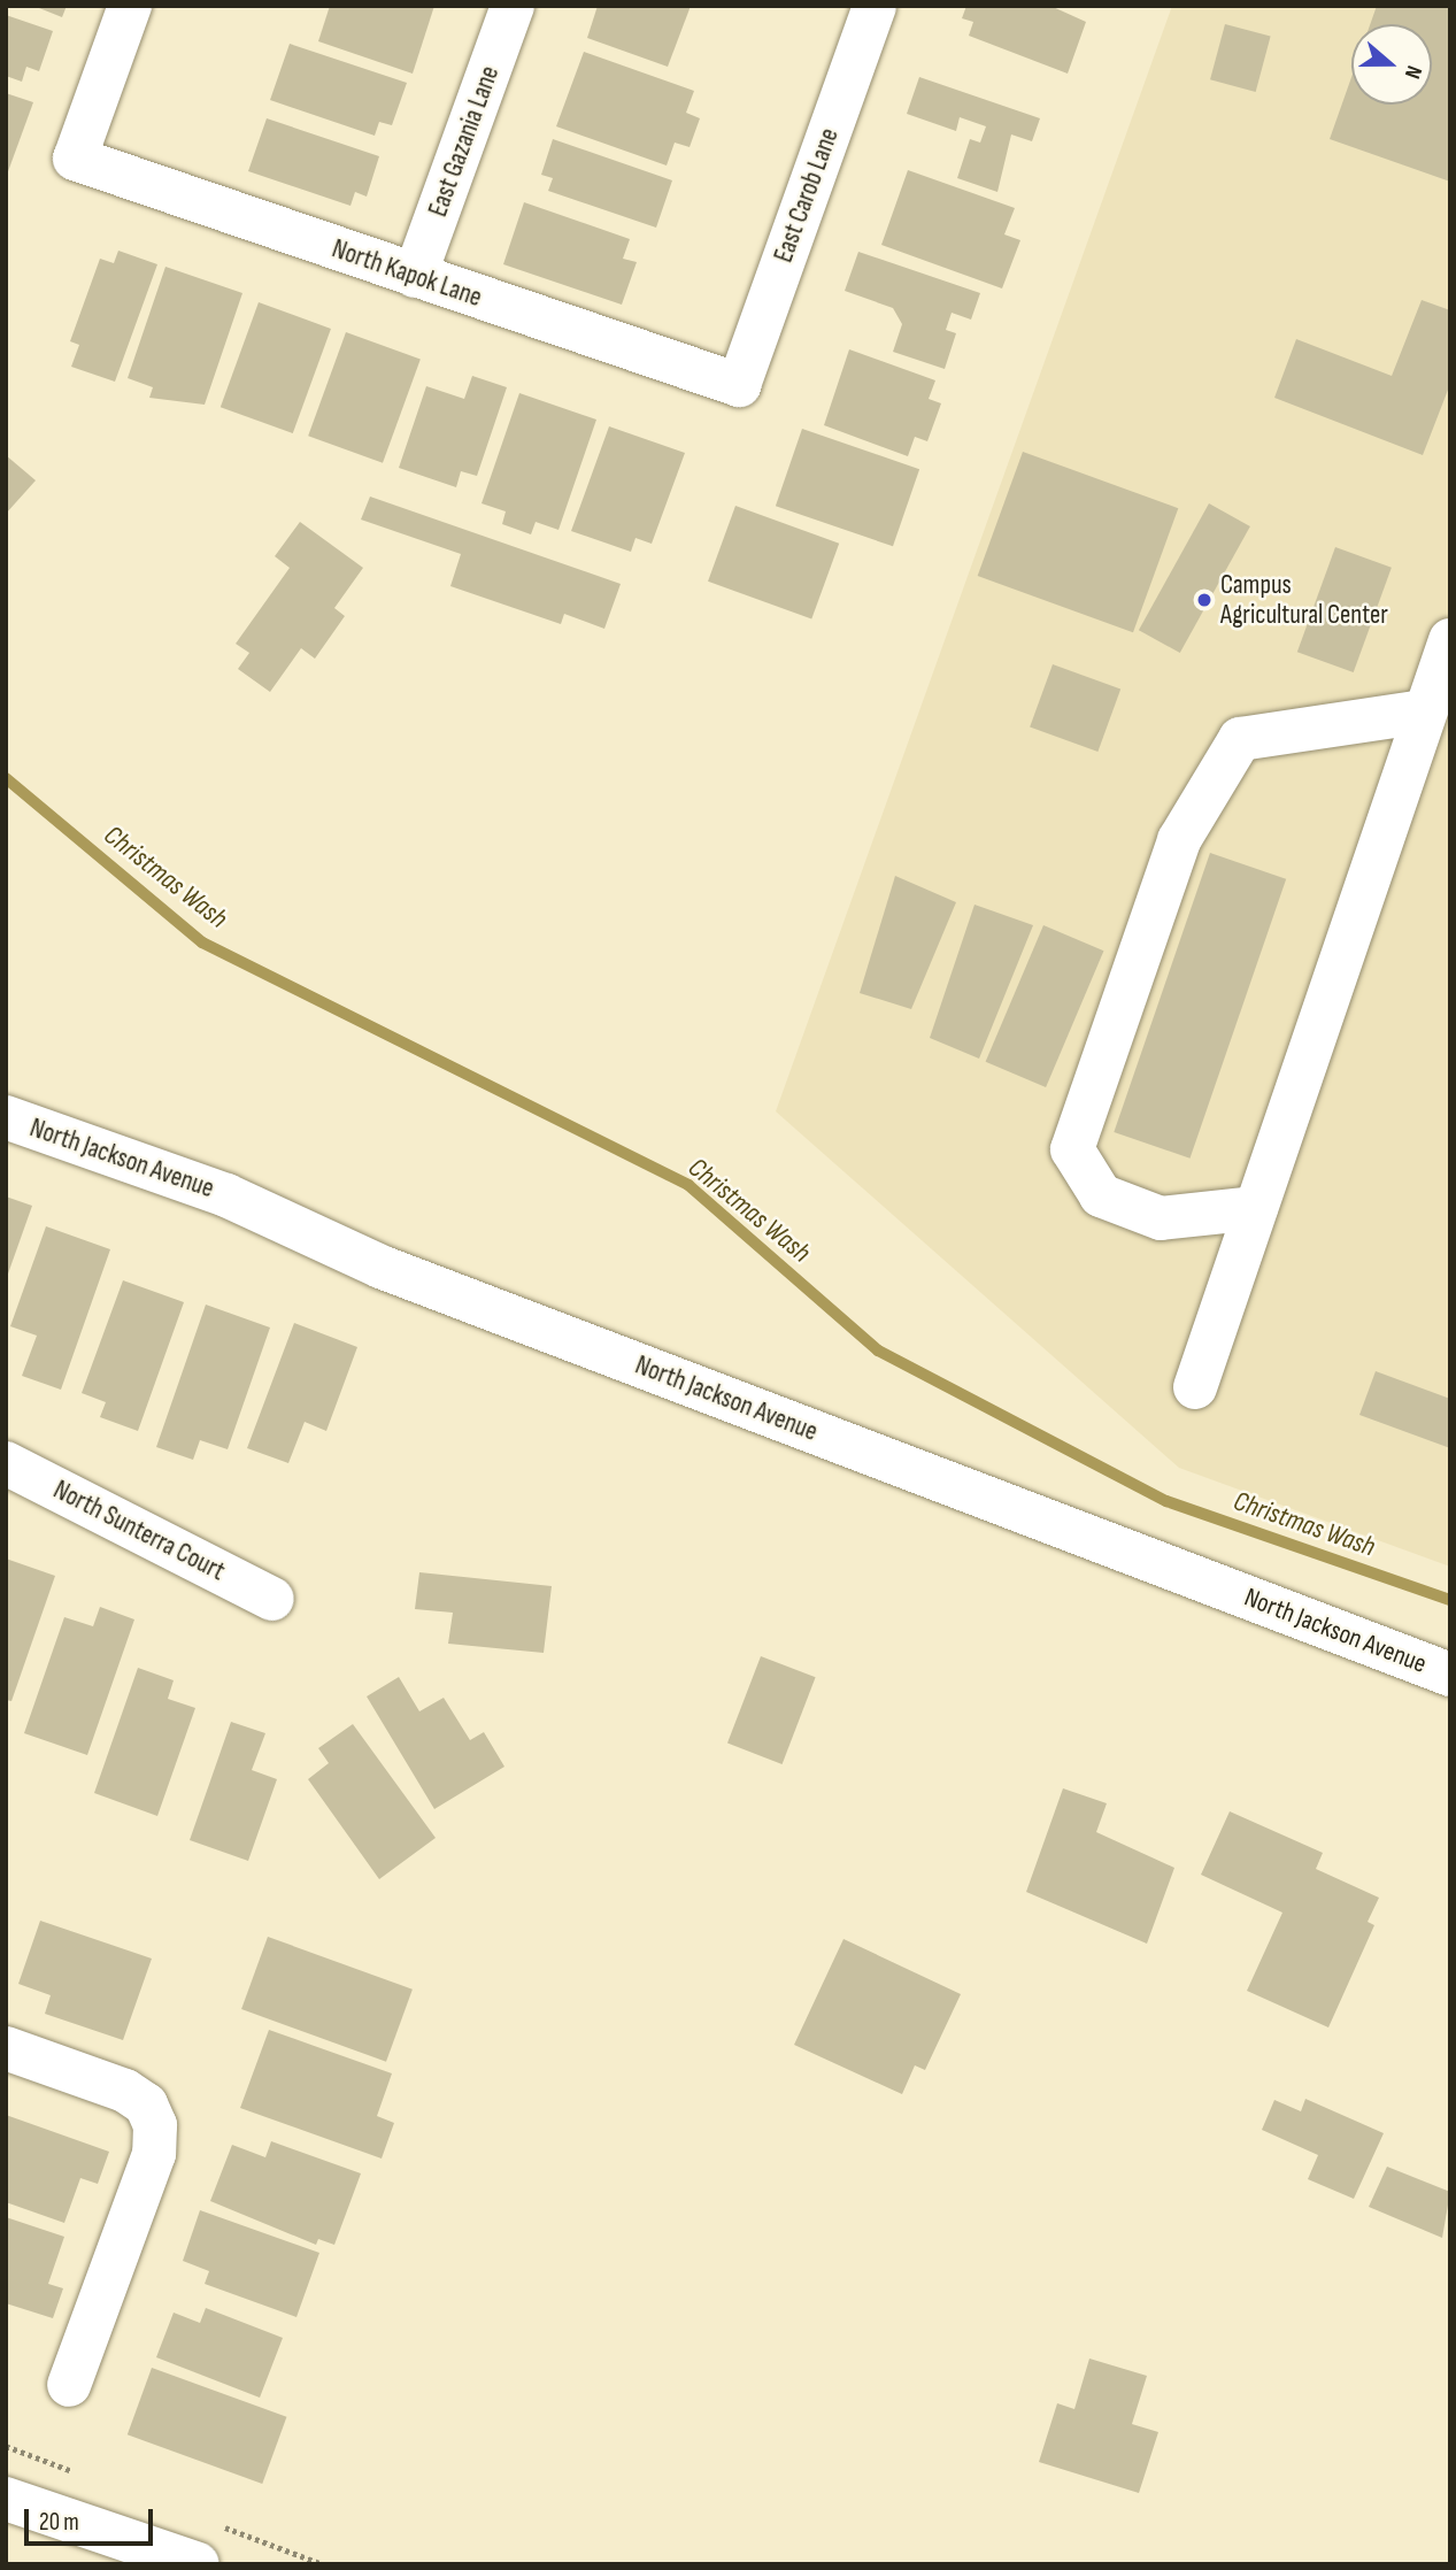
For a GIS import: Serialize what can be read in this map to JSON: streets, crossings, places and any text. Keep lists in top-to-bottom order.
{
  "streets": {
    "street": [
      "East Gazania Lane",
      "East Carob Lane",
      "North Kapok Lane",
      "North Jackson Avenue",
      "North Sunterra Court"
    ]
  },
  "crossings": [
    ["East Gazania Lane", "North Kapok Lane"],
    ["East Carob Lane", "North Kapok Lane"]
  ],
  "water": ["Christmas Wash"],
  "places": ["Campus Agricultural Center"],
  "scale_bar": "20 m",
  "north": "right"
}
